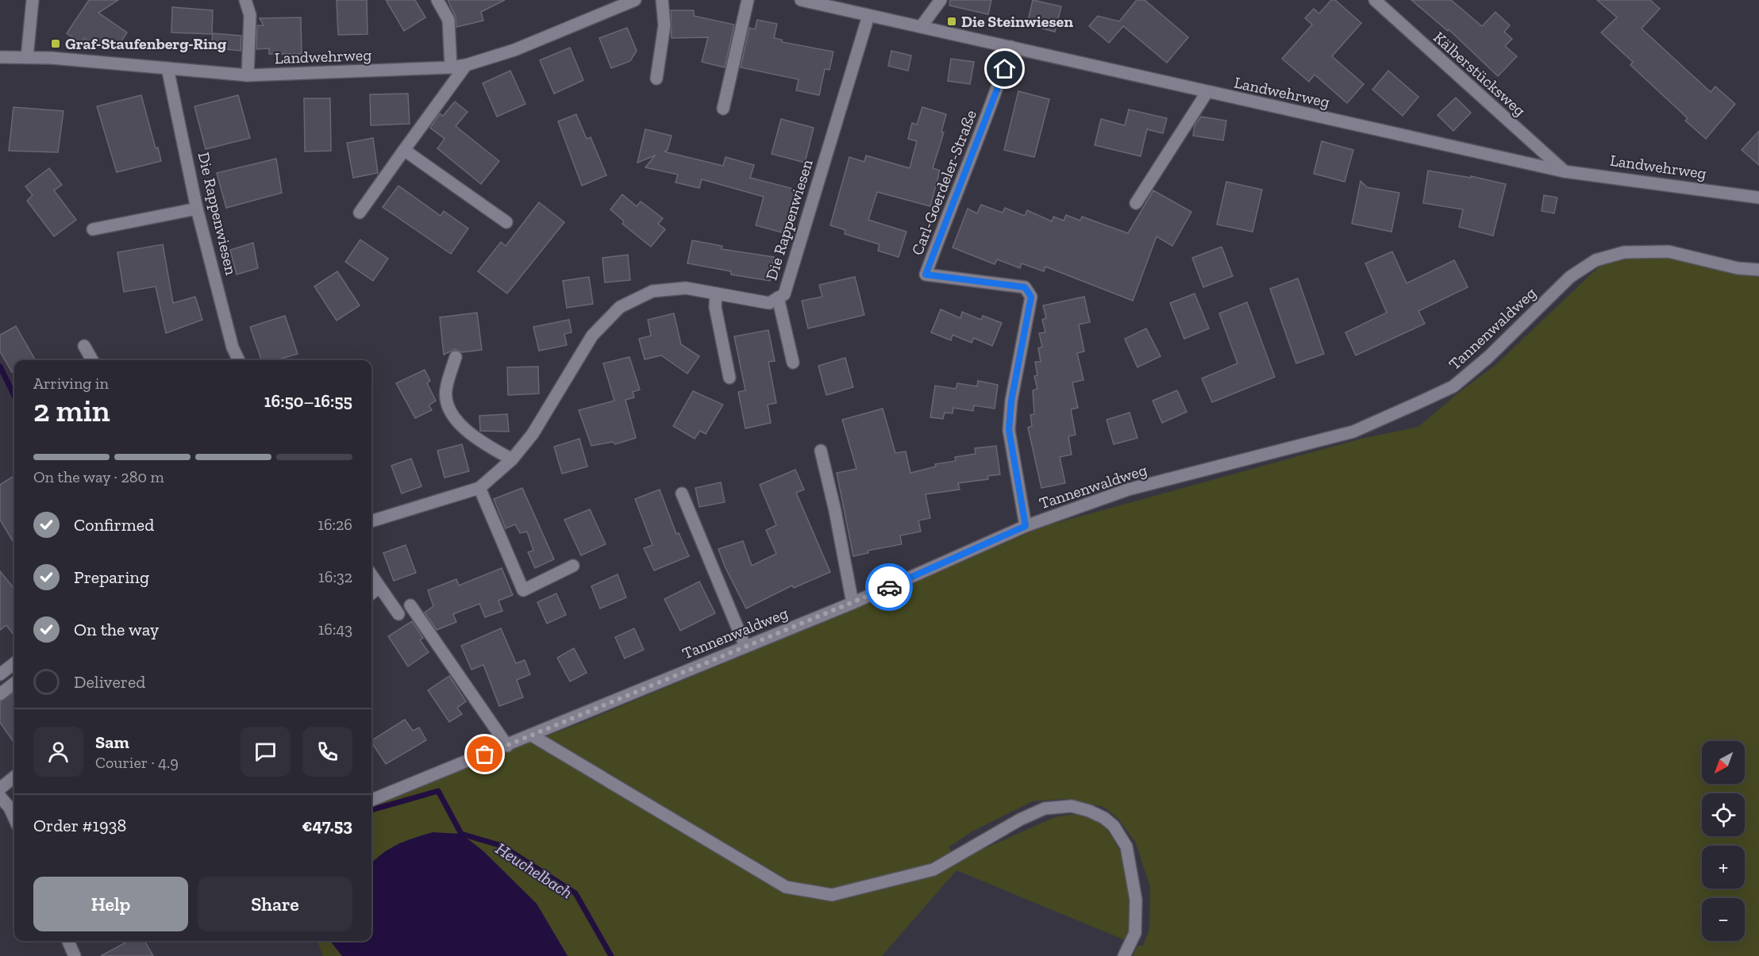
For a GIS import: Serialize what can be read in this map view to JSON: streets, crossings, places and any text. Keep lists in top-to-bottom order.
{
  "streets": {
    "street": [
      "Landwehrweg",
      "Kälberstücksweg",
      "Carl-Goerdeler-Straße",
      "Die Rappenwiesen",
      "Tannenwaldweg"
    ]
  },
  "crossings": [
    ["Landwehrweg", "Kälberstücksweg"],
    ["Landwehrweg", "Carl-Goerdeler-Straße"],
    ["Landwehrweg", "Die Rappenwiesen"],
    ["Carl-Goerdeler-Straße", "Tannenwaldweg"]
  ],
  "water": ["Heuchelbach"],
  "places": {
    "transit": ["Die Steinwiesen", "Graf-Staufenberg-Ring"]
  },
  "north": "bottom left",
  "page": {
    "heading": ["2 min", "Arriving in", "16:50–16:55"],
    "panel": [
      "Sam",
      "Courier · 4.9",
      "Order #1938",
      "€47.53"
    ],
    "bar": "On the way · 280 m",
    "list": [
      ["Confirmed", "16:26"],
      ["Preparing", "16:32"],
      ["On the way", "16:43"],
      "Delivered"
    ],
    "map_buttons": ["+", "−"],
    "buttons": ["Help", "Share"]
  }
}
